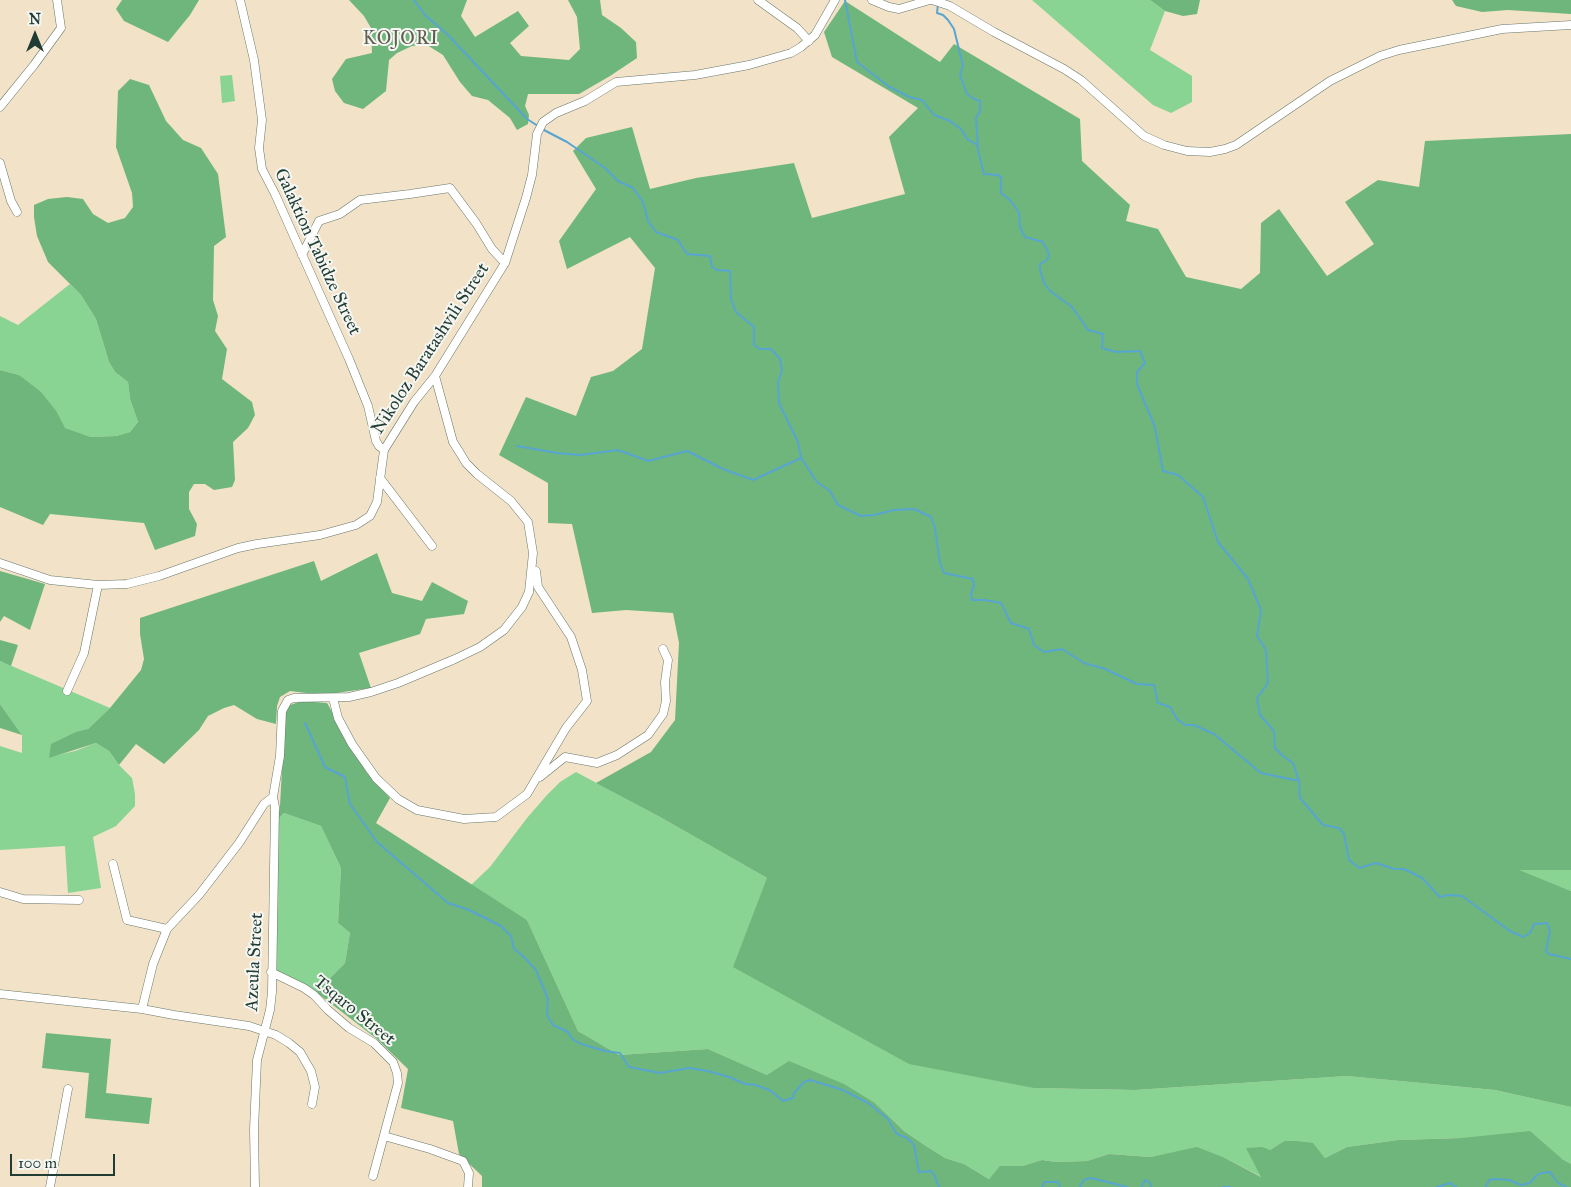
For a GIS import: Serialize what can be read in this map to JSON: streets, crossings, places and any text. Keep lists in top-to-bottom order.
{
  "streets": {
    "street": [
      "Galaktion Tabidze Street",
      "Nikoloz Baratashvili Street",
      "Azeula Street",
      "Tsqaro Street"
    ]
  },
  "crossings": [
    ["Galaktion Tabidze Street", "Nikoloz Baratashvili Street"],
    ["Azeula Street", "Tsqaro Street"]
  ],
  "districts": ["KOJORI"],
  "scale_bar": "100 m",
  "north": "top"
}
